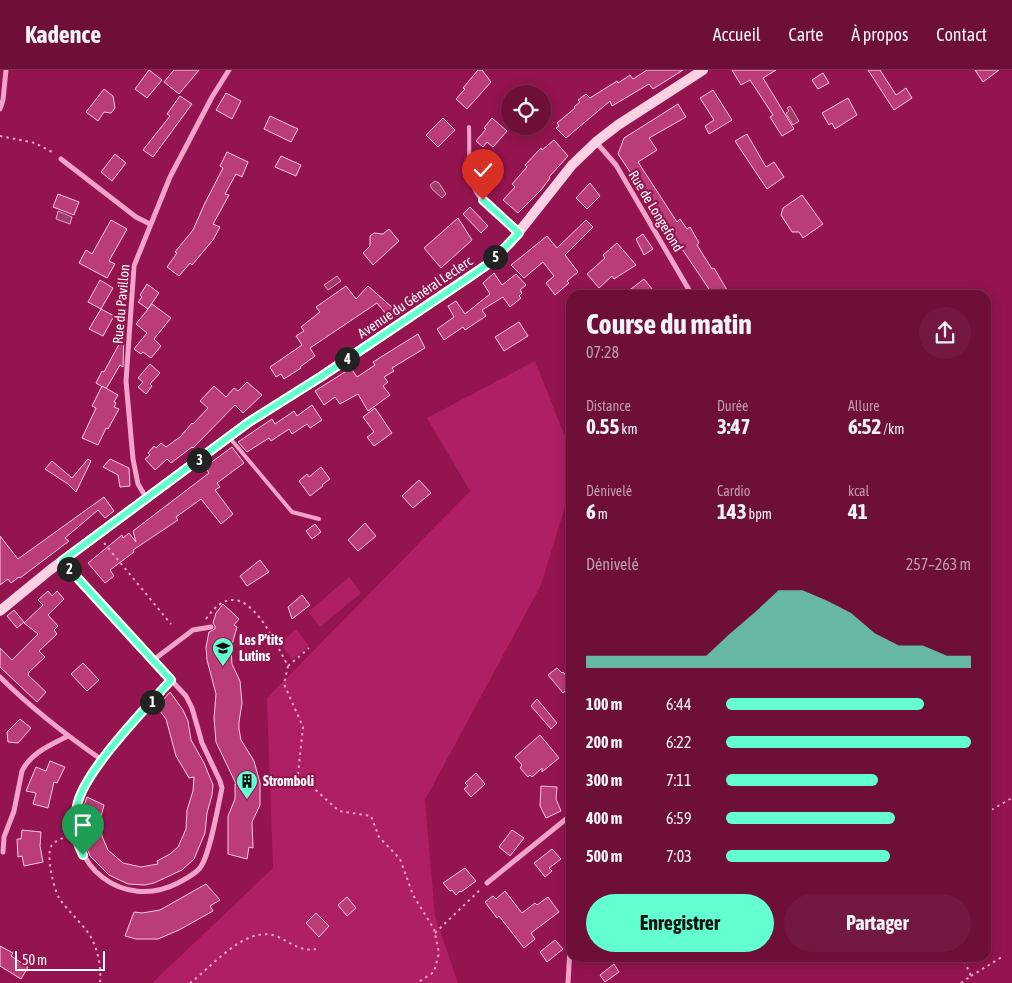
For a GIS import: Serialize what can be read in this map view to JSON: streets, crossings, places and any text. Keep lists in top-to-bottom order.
{
  "streets": {
    "main road": ["Avenue du Général Leclerc"],
    "street": ["Rue de Longefond", "Rue du Pavillon"]
  },
  "crossings": [
    ["Rue de Longefond", "Avenue du Général Leclerc"],
    ["Avenue du Général Leclerc", "Rue du Pavillon"]
  ],
  "places": {
    "school or university": ["Les P’tits Lutins"],
    "building": ["Stromboli"]
  },
  "scale_bar": "50 m",
  "page": {
    "header": "Kadence",
    "nav": [
      "Accueil",
      "Carte",
      "À propos",
      "Contact"
    ],
    "pins": [
      "5",
      "4",
      "3",
      "2",
      "1"
    ],
    "heading": ["Course du matin", "07:28"],
    "stats": [
      ["Distance", "0.55 km"],
      ["Durée", "3:47"],
      ["Allure", "6:52 /km"],
      ["Dénivelé", "6 m"],
      ["Cardio", "143 bpm"],
      ["kcal", "41"]
    ],
    "chart": ["Dénivelé", "257–263 m"],
    "list": [
      {
        "name": "100 m",
        "note": "6:44"
      },
      {
        "name": "200 m",
        "note": "6:22"
      },
      {
        "name": "300 m",
        "note": "7:11"
      },
      {
        "name": "400 m",
        "note": "6:59"
      },
      {
        "name": "500 m",
        "note": "7:03"
      }
    ],
    "buttons": ["Enregistrer", "Partager"],
    "scale": "50 m"
  }
}
